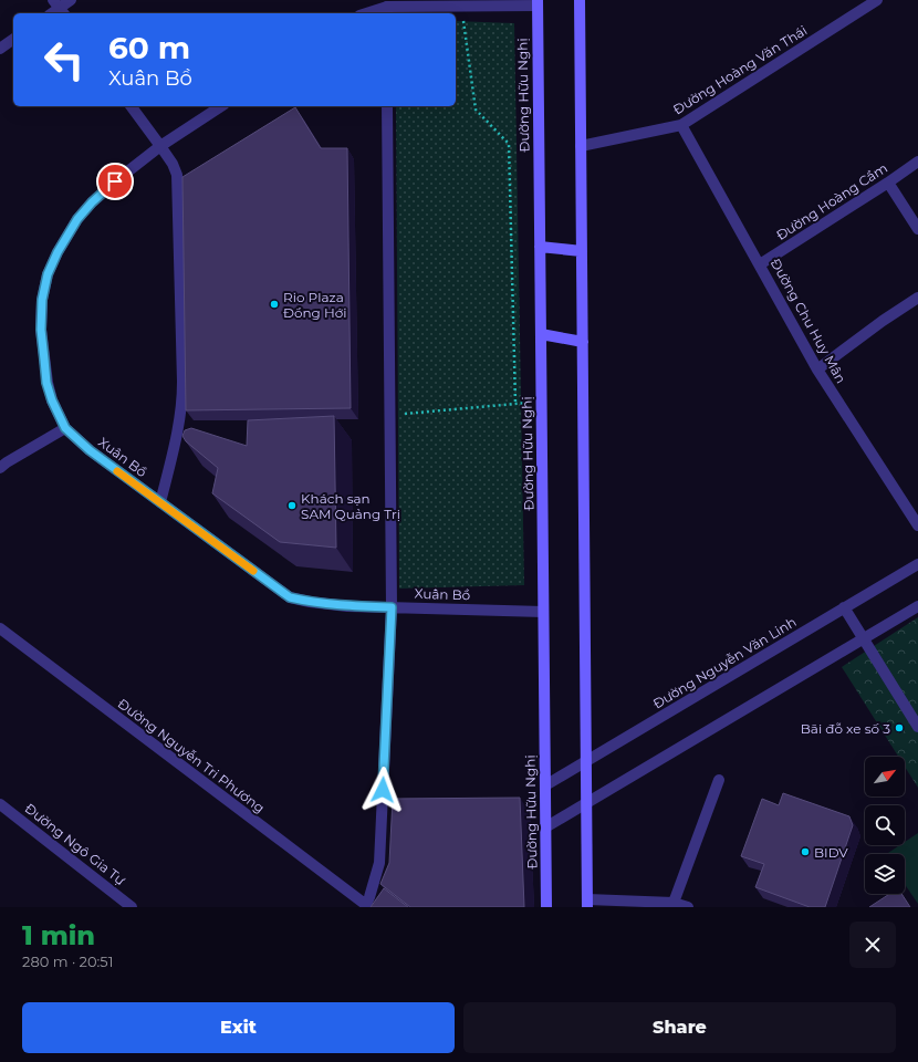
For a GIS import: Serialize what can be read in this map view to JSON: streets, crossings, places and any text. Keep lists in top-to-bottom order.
{
  "streets": {
    "main road": ["Đường Hữu Nghị"],
    "street": [
      "Đường Hoàng Văn Thái",
      "Đường Hoàng Cầm",
      "Đường Chu Huy Mân",
      "Xuân Bồ",
      "Đường Nguyễn Văn Linh",
      "Đường Nguyễn Tri Phương",
      "Đường Ngô Gia Tự"
    ]
  },
  "crossings": [
    ["Đường Hoàng Văn Thái", "Đường Chu Huy Mân"],
    ["Đường Hữu Nghị", "Xuân Bồ"],
    ["Đường Hữu Nghị", "Đường Nguyễn Văn Linh"],
    ["Đường Hoàng Cầm", "Đường Chu Huy Mân"]
  ],
  "places": [
    "Rio Plaza Đồng Hới",
    "Khách sạn SAM Quảng Trị",
    "Bãi đỗ xe số 3",
    "BIDV"
  ],
  "north": "top right",
  "page": {
    "turn": ["60 m", "Xuân Bồ"],
    "heading": ["1 min", "280 m · 20:51"],
    "buttons": ["Exit", "Share"]
  }
}
